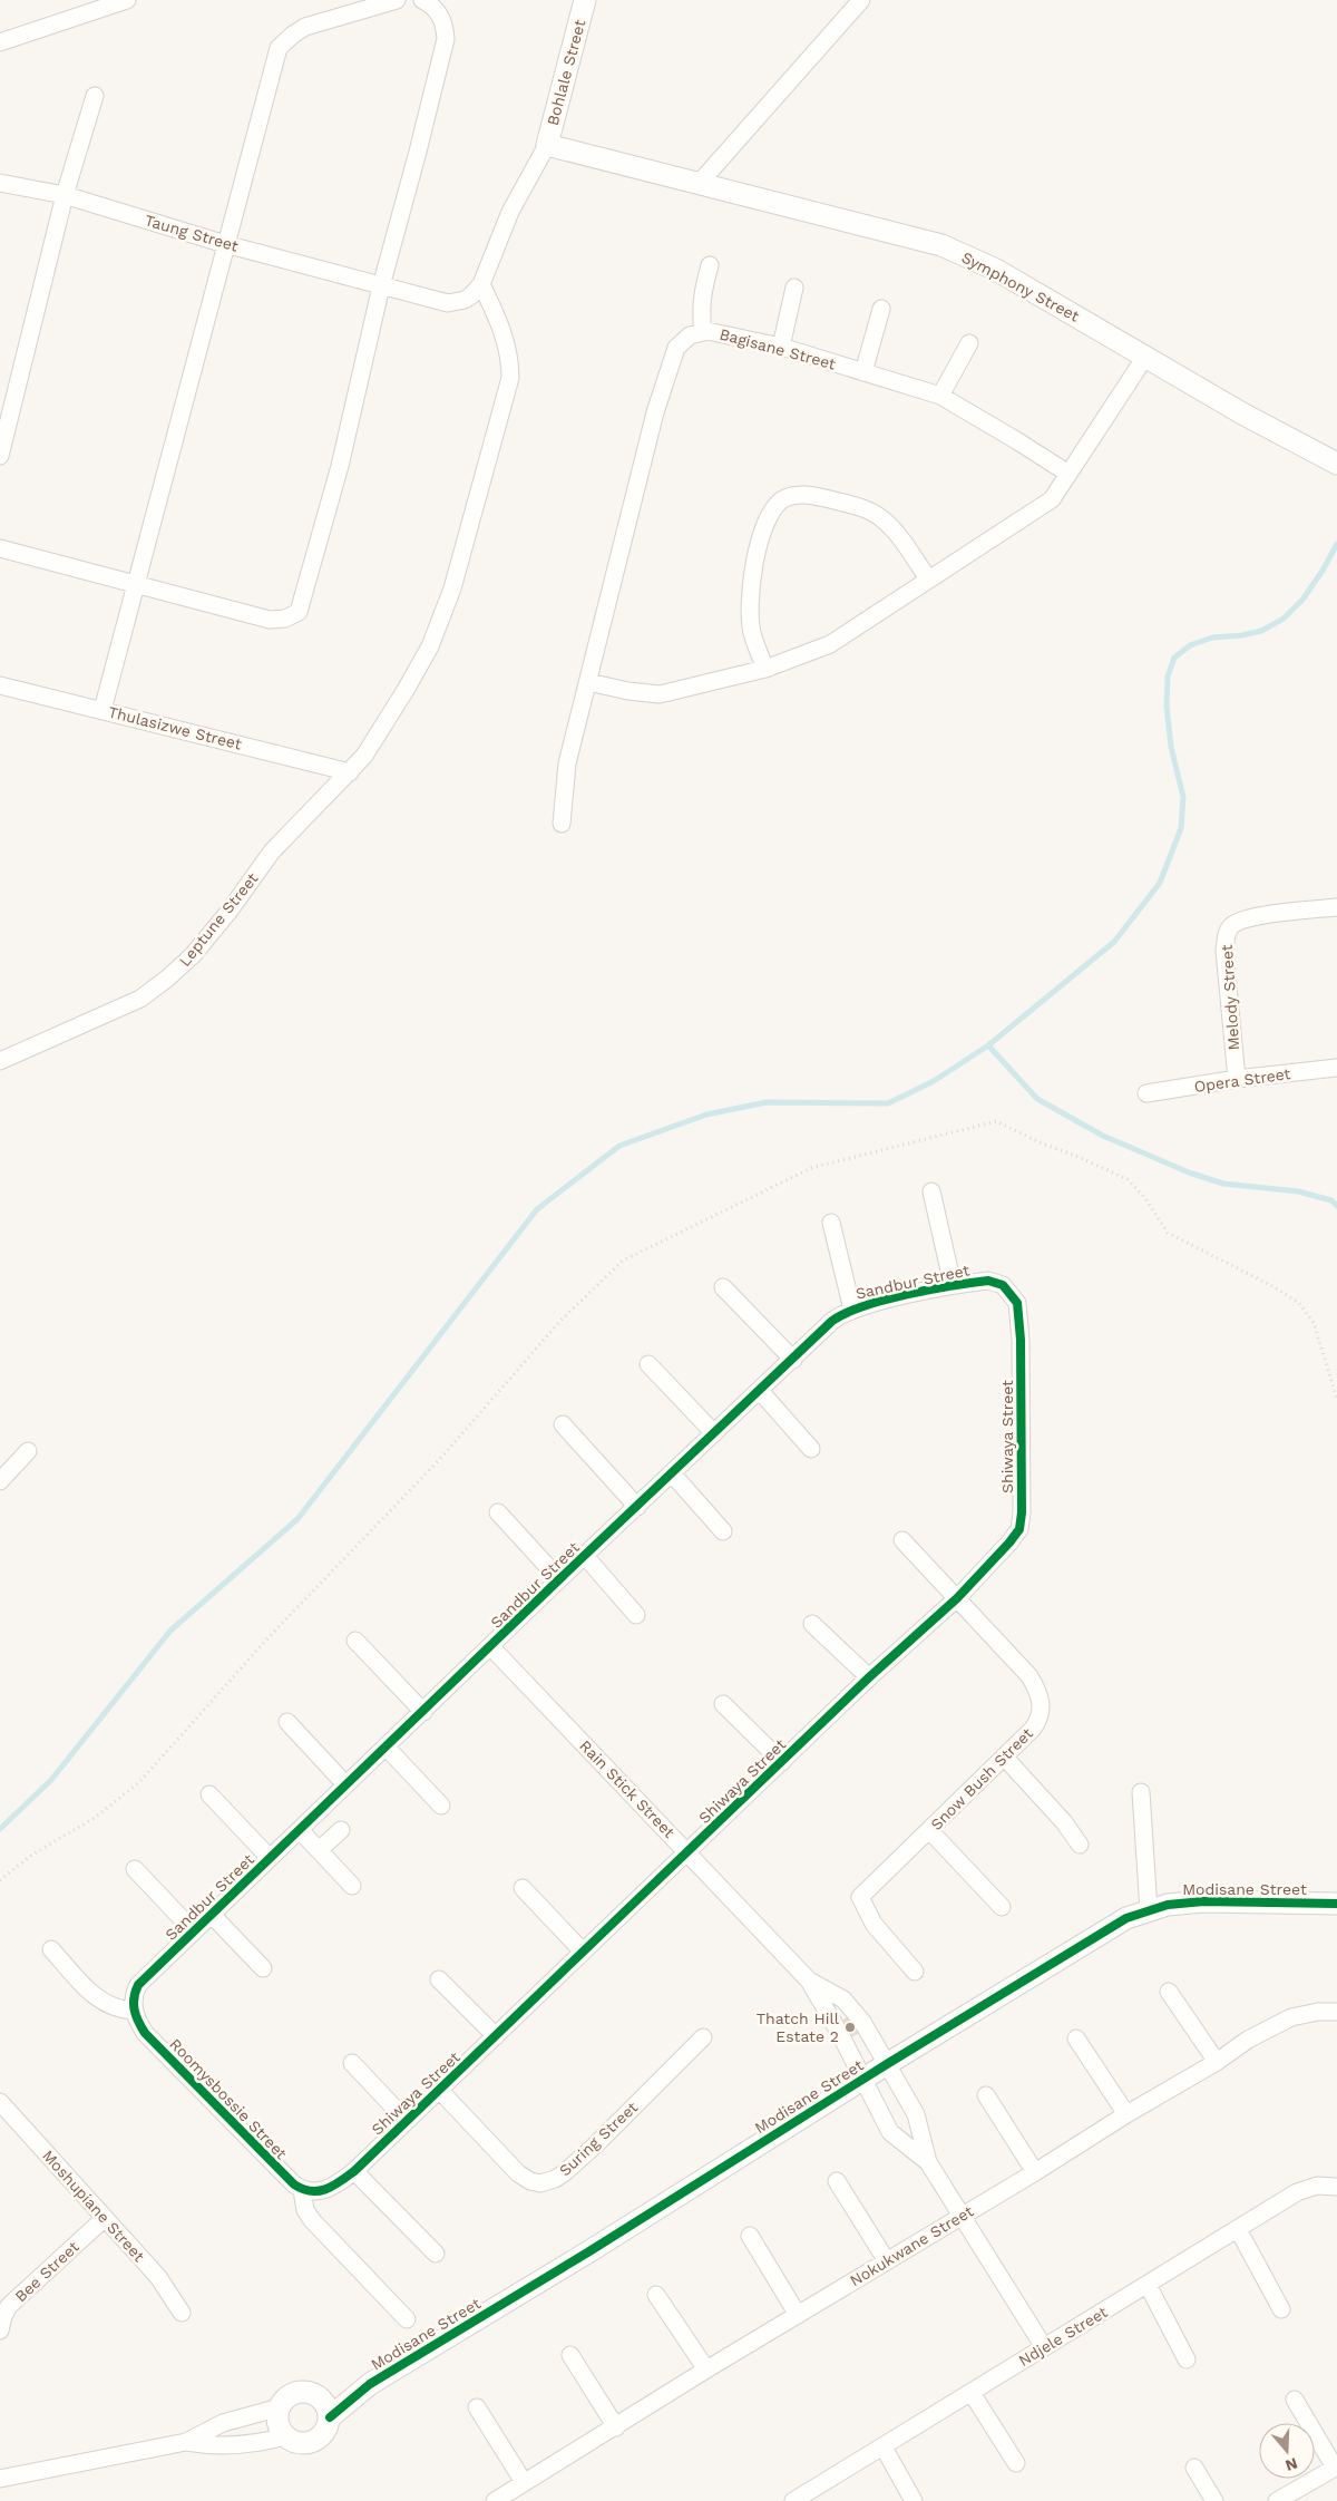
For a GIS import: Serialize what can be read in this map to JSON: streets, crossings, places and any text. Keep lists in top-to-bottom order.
{
  "streets": {
    "street": [
      "Bohlale Street",
      "Taung Street",
      "Symphony Street",
      "Bagisane Street",
      "Thulasizwe Street",
      "Leptune Street",
      "Melody Street",
      "Opera Street",
      "Sandbur Street",
      "Shiwaya Street",
      "Snow Bush Street",
      "Rain Stick Street",
      "Modisane Street",
      "Roomysbossie Street",
      "Suring Street",
      "Moshupiane Street",
      "Nokukwane Street",
      "Bee Street",
      "Ndjele Street"
    ]
  },
  "crossings": [
    ["Bohlale Street", "Symphony Street"],
    ["Taung Street", "Leptune Street"],
    ["Thulasizwe Street", "Leptune Street"],
    ["Melody Street", "Opera Street"],
    ["Sandbur Street", "Shiwaya Street"],
    ["Sandbur Street", "Rain Stick Street"],
    ["Sandbur Street", "Roomysbossie Street"],
    ["Shiwaya Street", "Snow Bush Street"],
    ["Shiwaya Street", "Rain Stick Street"],
    ["Shiwaya Street", "Roomysbossie Street"],
    ["Shiwaya Street", "Suring Street"],
    ["Rain Stick Street", "Modisane Street"],
    ["Rain Stick Street", "Nokukwane Street"],
    ["Rain Stick Street", "Ndjele Street"],
    ["Moshupiane Street", "Bee Street"]
  ],
  "places": ["Thatch Hill Estate 2"],
  "north": "bottom"
}
